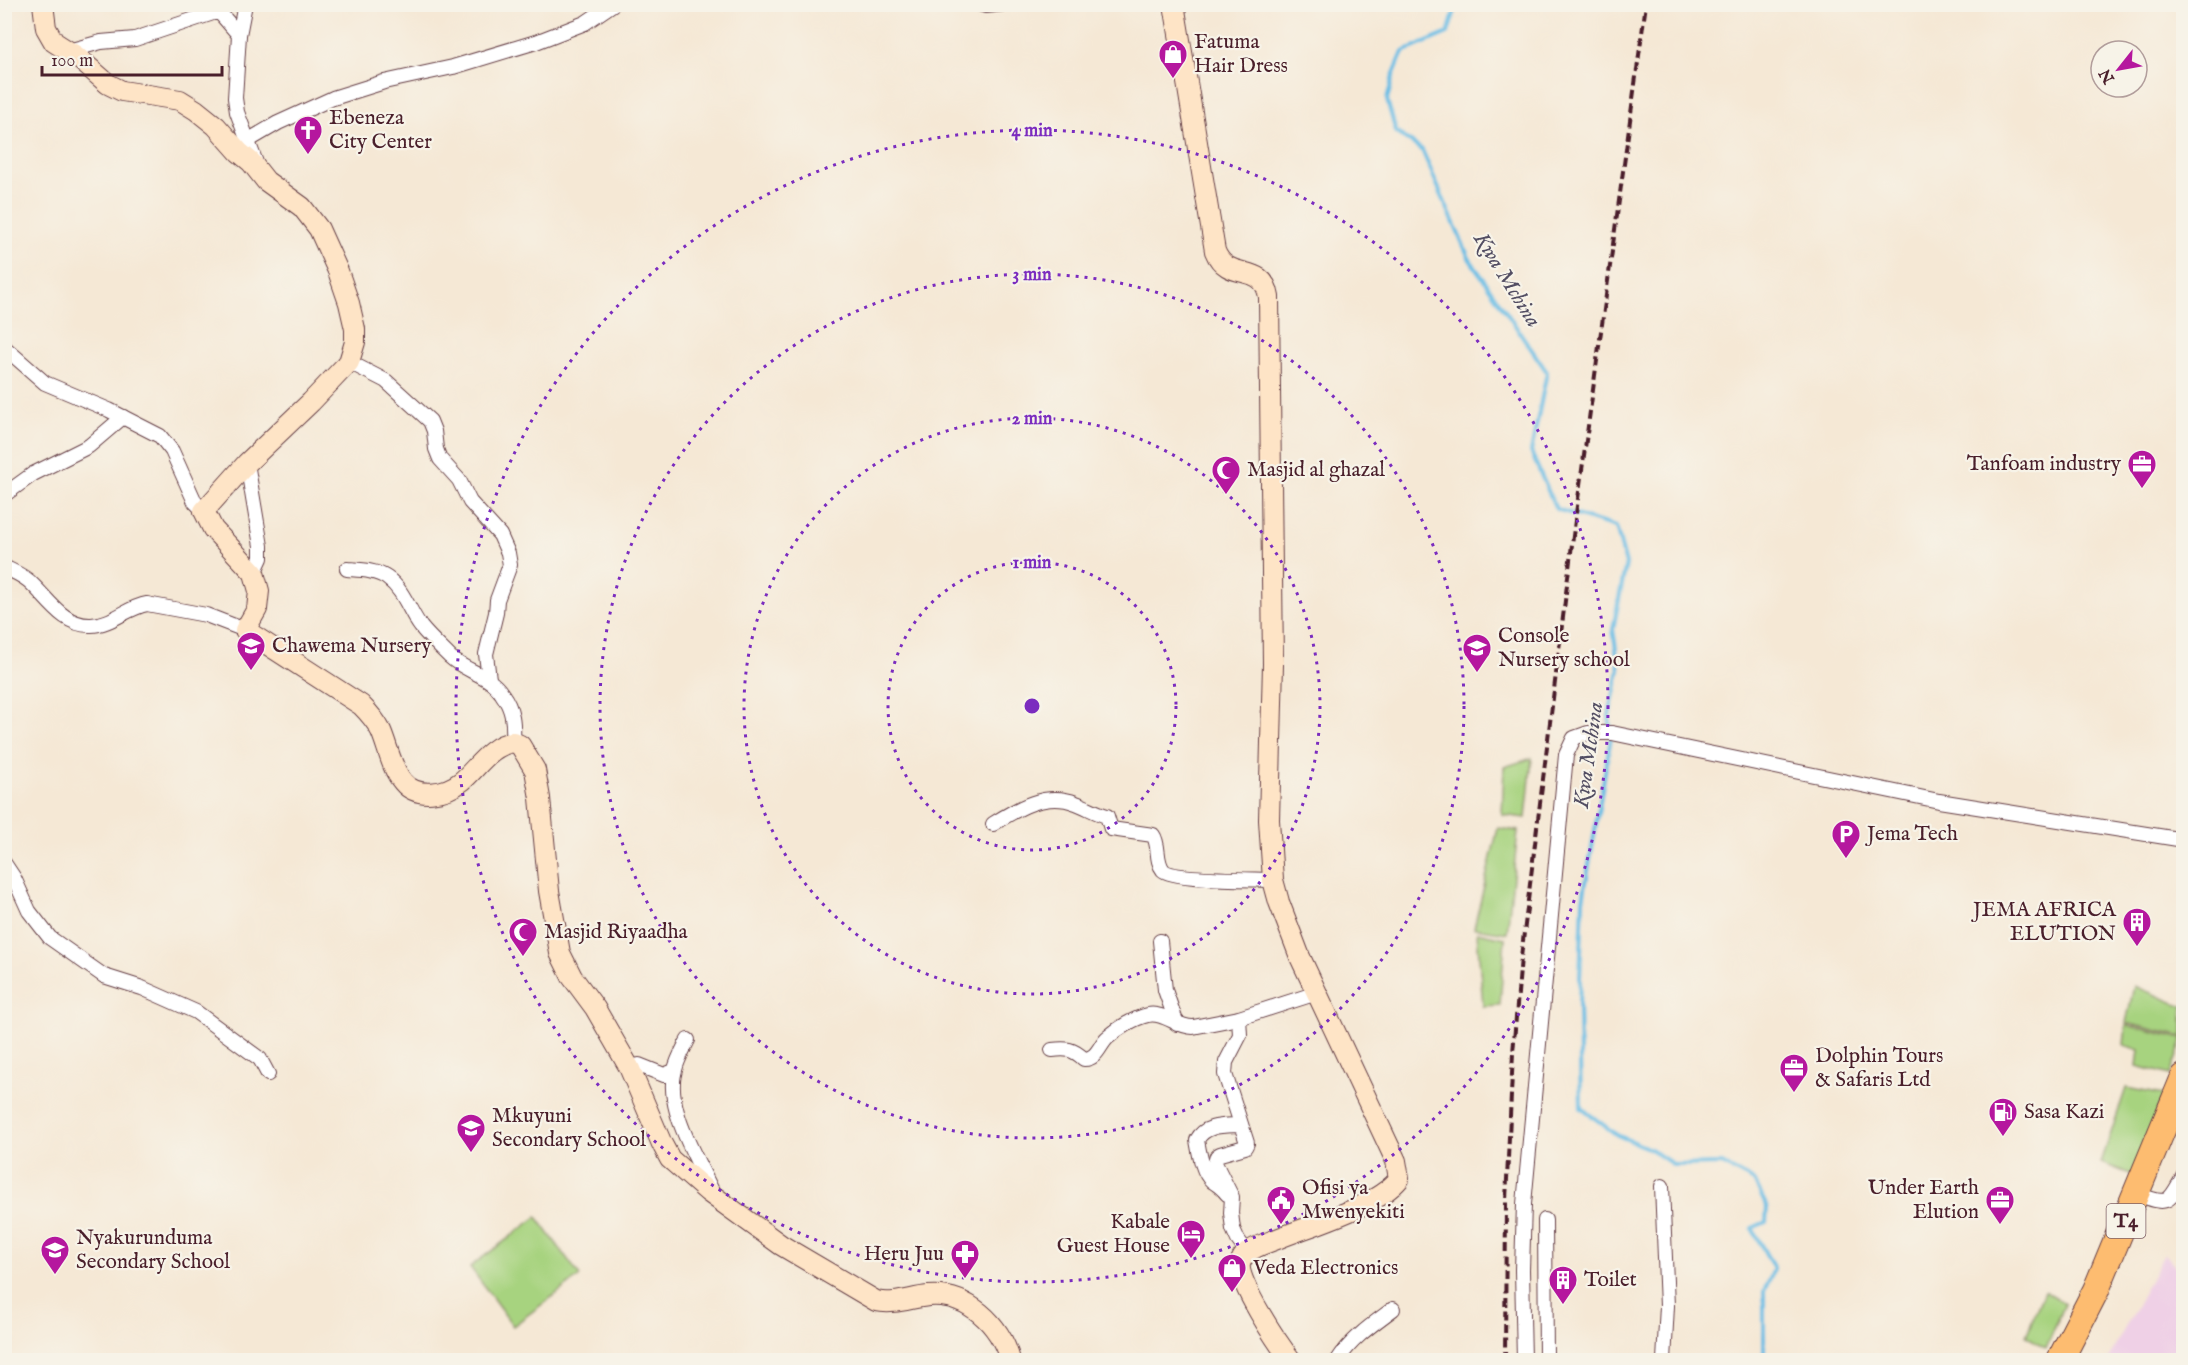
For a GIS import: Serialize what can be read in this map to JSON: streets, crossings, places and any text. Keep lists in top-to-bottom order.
{
  "streets": {
    "highway": ["T4"]
  },
  "water": ["Kwa Mchina"],
  "places": {
    "shop": ["Fatuma Hair Dress", "Veda Electronics"],
    "church": ["Ebeneza City Center"],
    "office": ["Tanfoam industry", "Dolphin Tours & Safaris Ltd", "Under Earth Elution"],
    "mosque": ["Masjid al ghazal", "Masjid Riyaadha"],
    "school or university": [
      "Chawema Nursery",
      "Console Nursery school",
      "Mkuyuni Secondary School",
      "Nyakurunduma Secondary School"
    ],
    "parking": ["Jema Tech"],
    "building": ["JEMA AFRICA ELUTION", "Toilet"],
    "fuel station": ["Sasa Kazi"],
    "public building": ["Ofisi ya Mwenyekiti"],
    "hotel": ["Kabale Guest House"],
    "pharmacy": ["Heru Juu"]
  },
  "scale_bar": "100 m",
  "north": "bottom left",
  "rings": [
    "4 min",
    "3 min",
    "2 min",
    "1 min"
  ]
}
